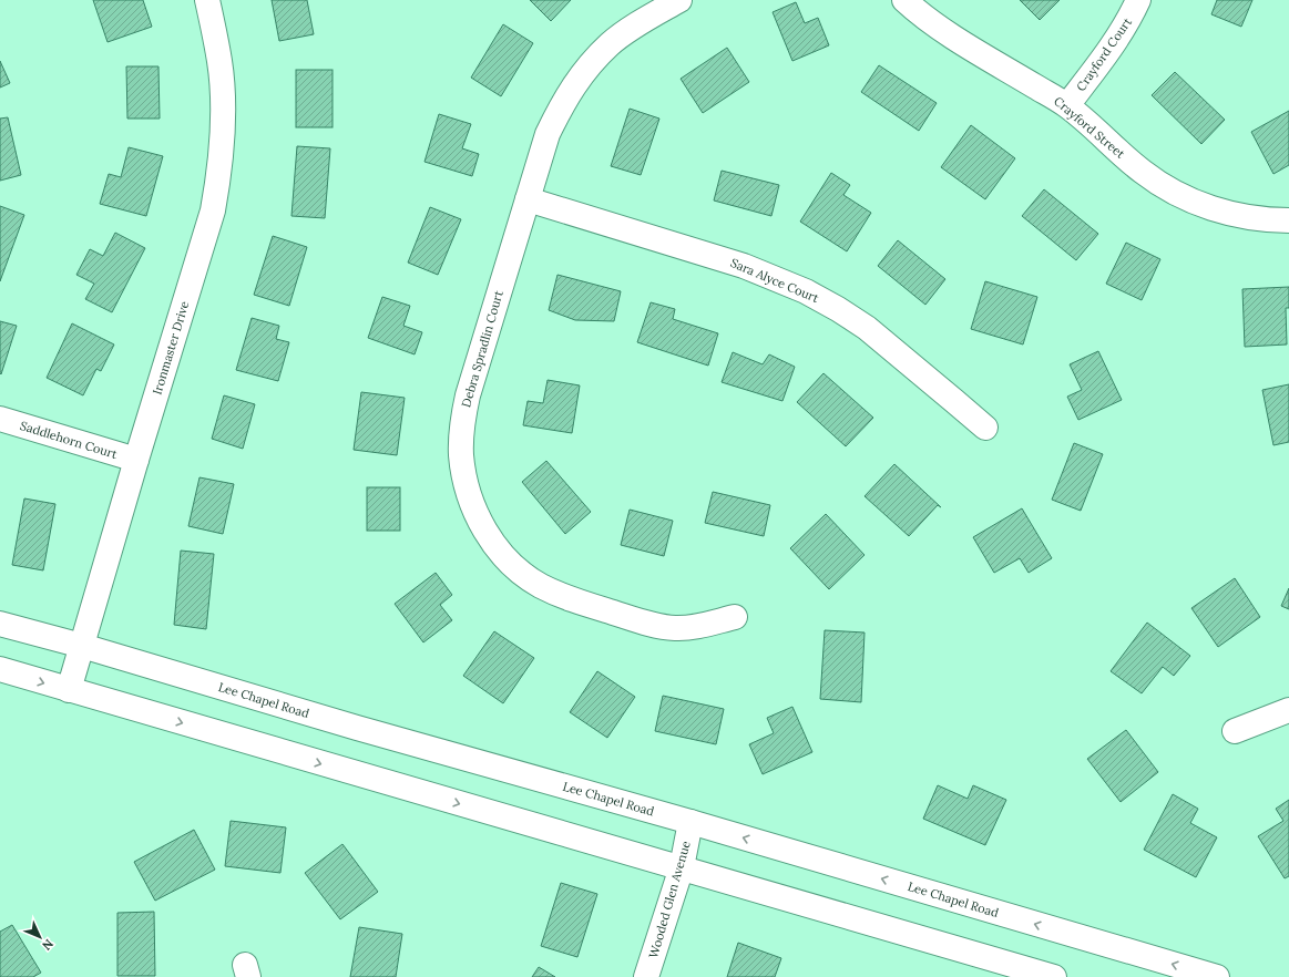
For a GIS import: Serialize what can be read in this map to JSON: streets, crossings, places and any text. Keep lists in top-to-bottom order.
{
  "streets": {
    "street": [
      "Crayford Court",
      "Crayford Street",
      "Sara Alyce Court",
      "Ironmaster Drive",
      "Debra Spradlin Court",
      "Saddlehorn Court",
      "Lee Chapel Road",
      "Wooded Glen Avenue"
    ]
  },
  "crossings": [
    ["Crayford Court", "Crayford Street"],
    ["Sara Alyce Court", "Debra Spradlin Court"],
    ["Ironmaster Drive", "Saddlehorn Court"],
    ["Ironmaster Drive", "Lee Chapel Road"],
    ["Lee Chapel Road", "Wooded Glen Avenue"]
  ],
  "north": "bottom right"
}
